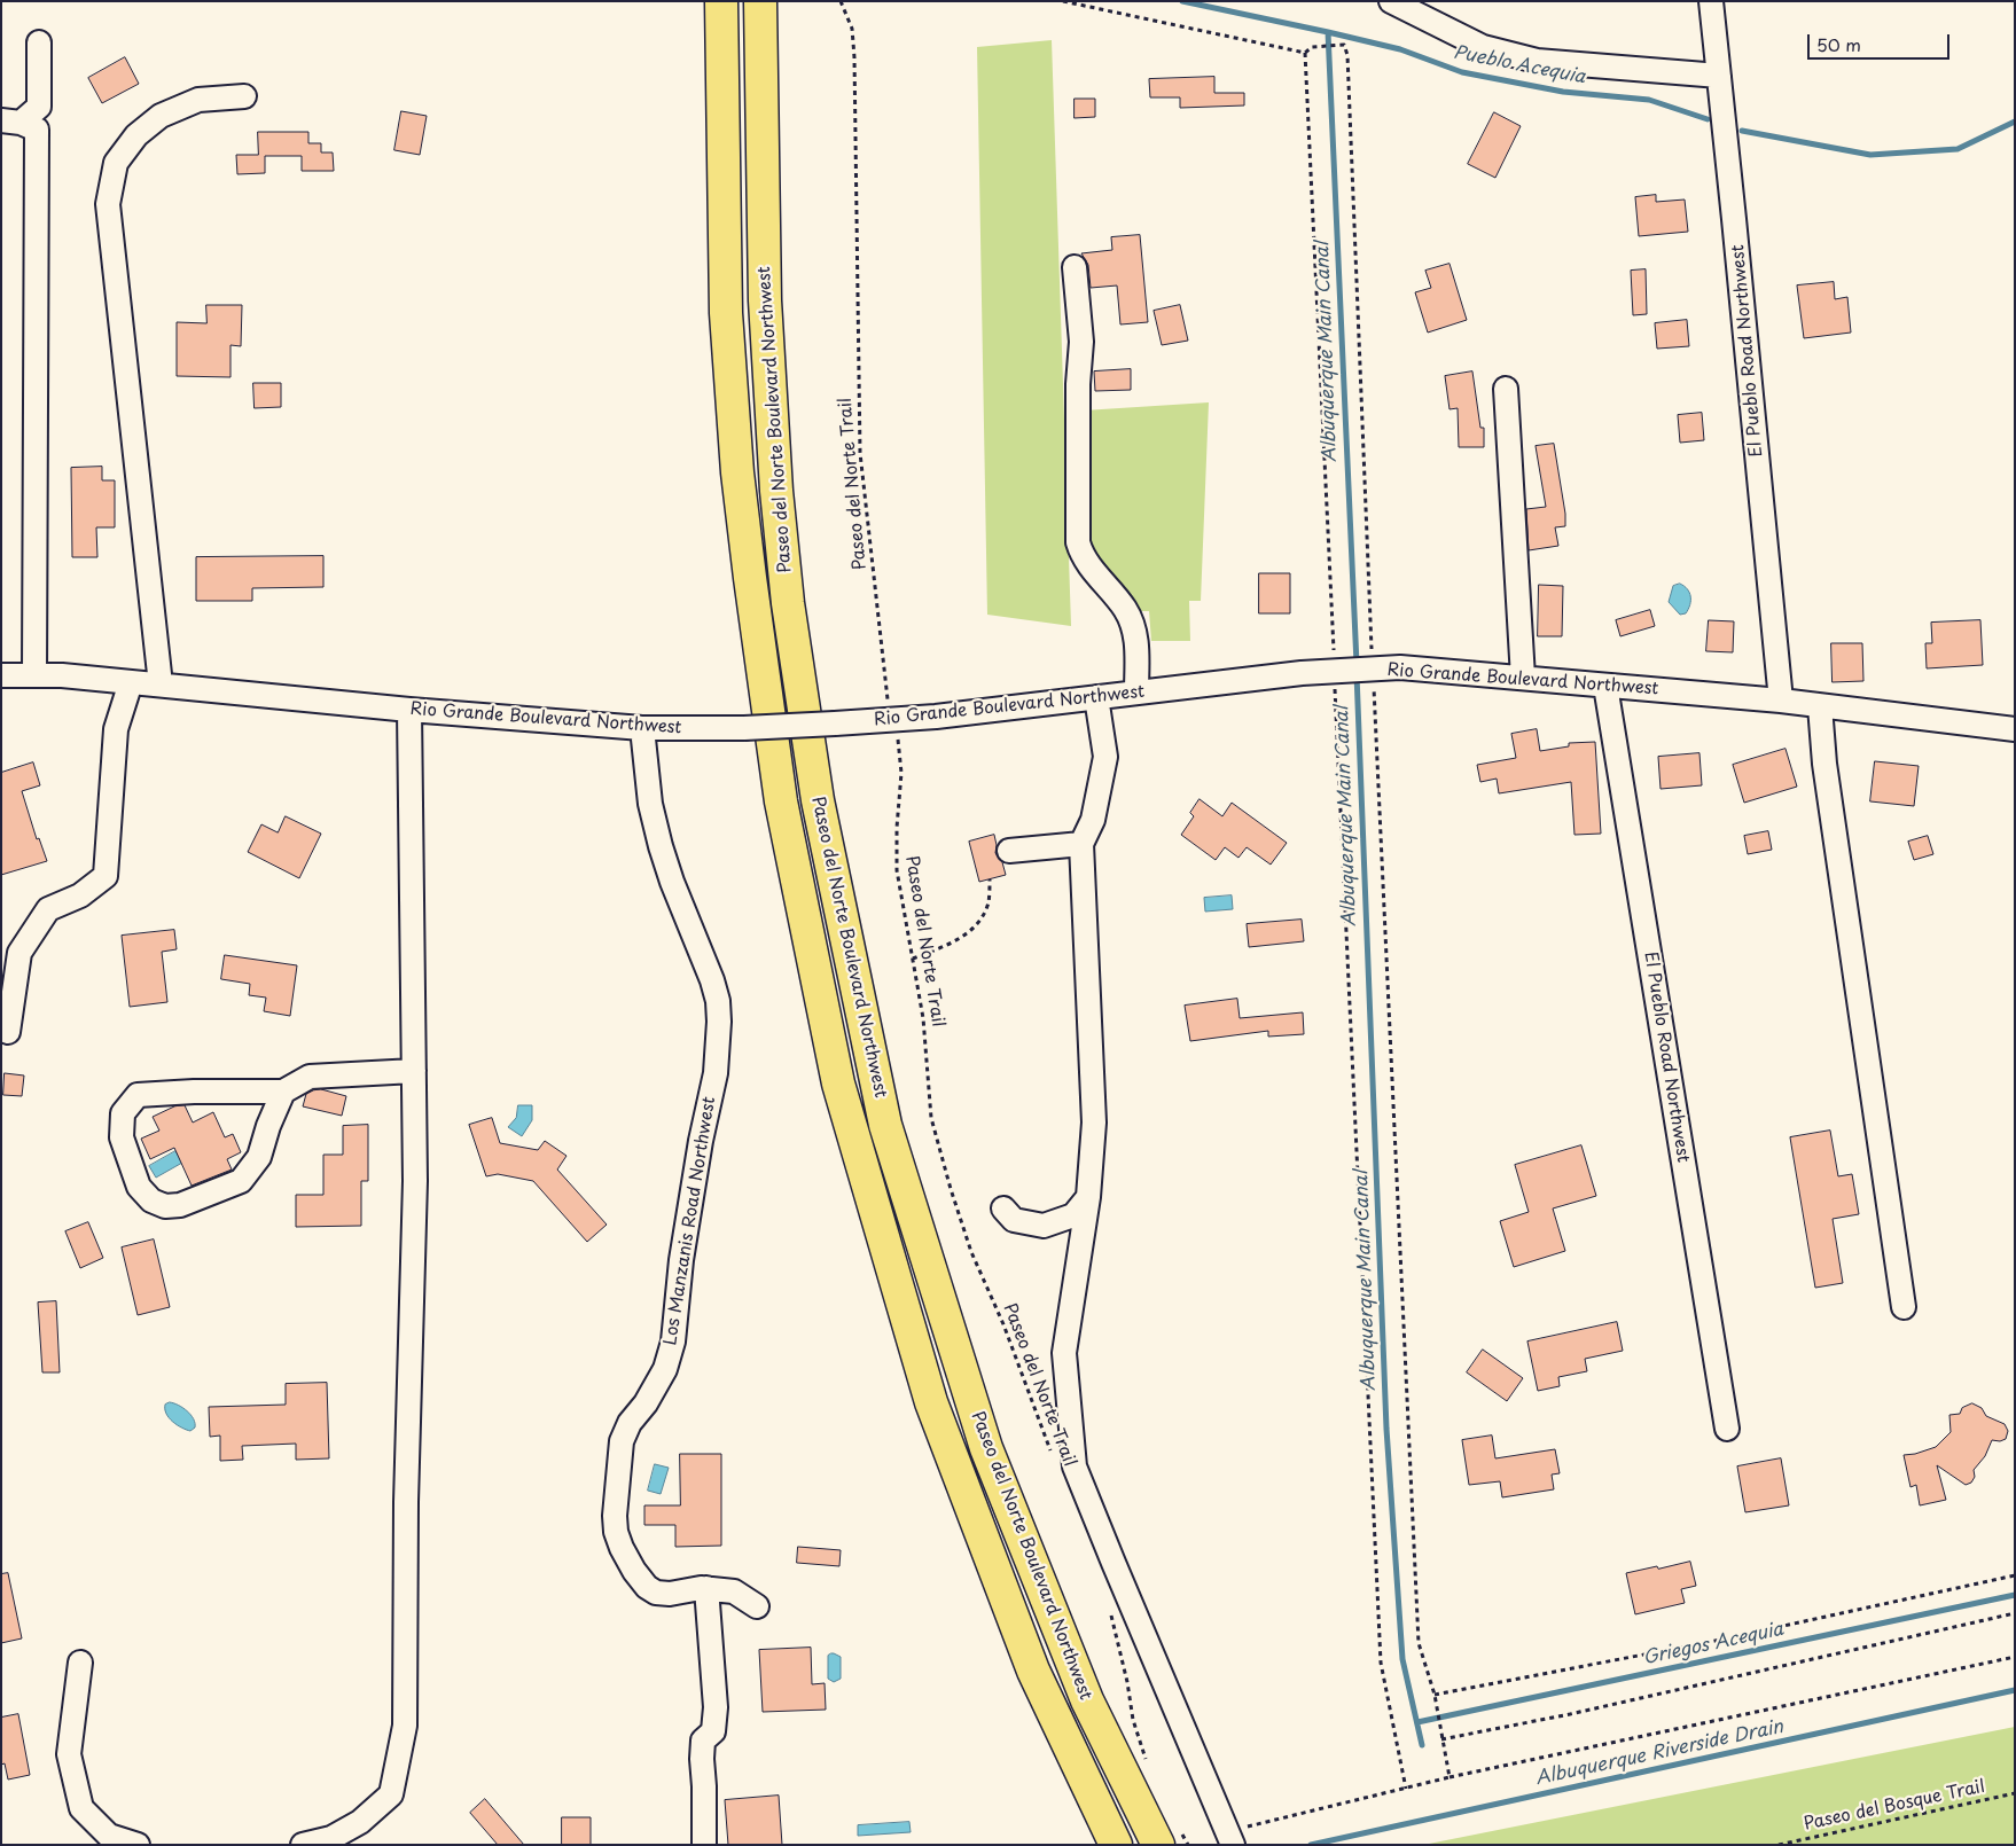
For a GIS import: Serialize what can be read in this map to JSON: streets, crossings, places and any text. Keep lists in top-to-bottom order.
{
  "streets": {
    "highway": ["Paseo del Norte Boulevard Northwest"],
    "street": ["El Pueblo Road Northwest", "Rio Grande Boulevard Northwest", "Los Manzanis Road Northwest"],
    "path": ["Paseo del Norte Trail", "Paseo del Bosque Trail"]
  },
  "crossings": [
    ["El Pueblo Road Northwest", "Rio Grande Boulevard Northwest"],
    ["Paseo del Norte Trail", "Rio Grande Boulevard Northwest"],
    ["Rio Grande Boulevard Northwest", "Los Manzanis Road Northwest"]
  ],
  "water": [
    "Pueblo Acequia",
    "Albuquerque Main Canal",
    "Griegos Acequia",
    "Albuquerque Riverside Drain"
  ],
  "scale_bar": "50 m"
}
